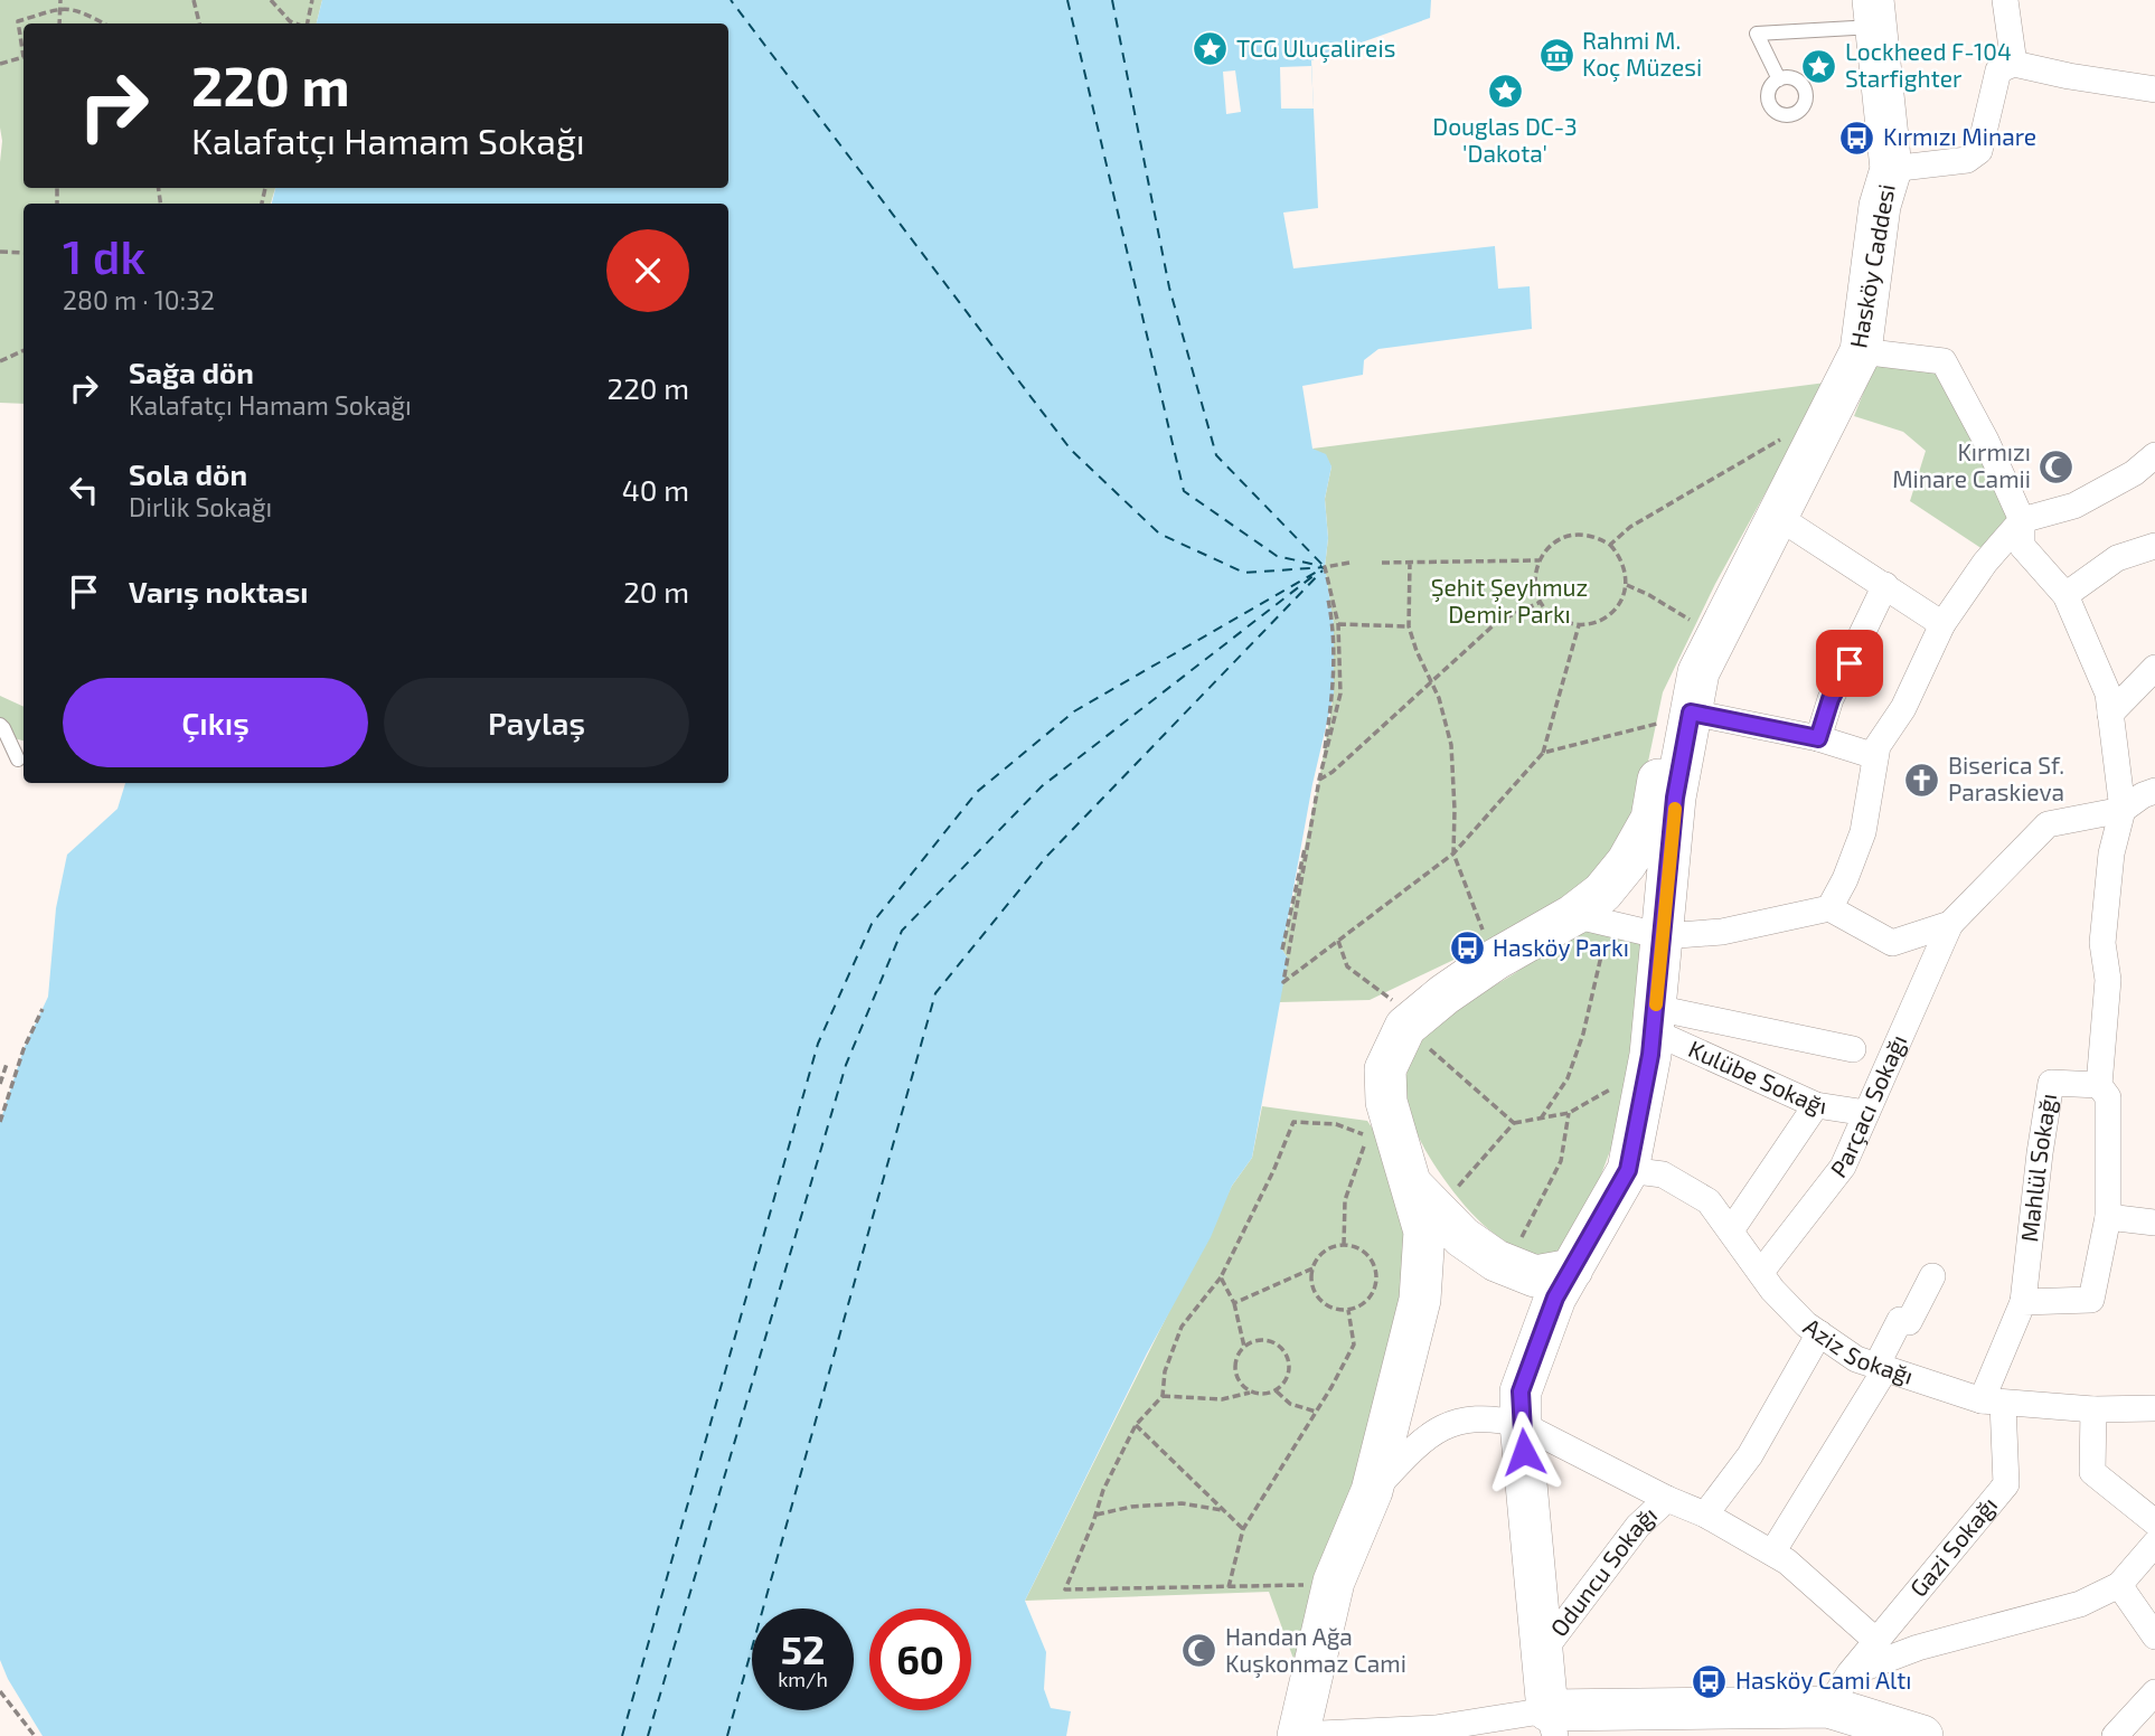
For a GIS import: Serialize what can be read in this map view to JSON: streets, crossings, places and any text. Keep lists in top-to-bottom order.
{
  "streets": {
    "main road": ["Hasköy Caddesi"],
    "street": [
      "Kulübe Sokağı",
      "Parçacı Sokağı",
      "Mahlül Sokağı",
      "Aziz Sokağı",
      "Gazi Sokağı",
      "Oduncu Sokağı"
    ]
  },
  "crossings": [
    ["Kulübe Sokağı", "Parçacı Sokağı"],
    ["Parçacı Sokağı", "Aziz Sokağı"],
    ["Aziz Sokağı", "Gazi Sokağı"]
  ],
  "parks": ["Şehit Şeyhmuz Demir Parkı"],
  "places": {
    "place": ["TCG Uluçalireis", "Lockheed F-104 Starfighter", "Douglas DC-3 'Dakota'"],
    "museum": ["Rahmi M. Koç Müzesi"],
    "bus stop": ["Kırmızı Minare", "Hasköy Parkı", "Hasköy Cami Altı"],
    "mosque": ["Kırmızı Minare Camii", "Handan Ağa Kuşkonmaz Cami"],
    "church": ["Biserica Sf. Paraskieva"]
  },
  "page": {
    "turn": ["220 m", "Kalafatçı Hamam Sokağı"],
    "heading": ["1 dk", "280 m · 10:32"],
    "list": [
      {
        "name": "Sağa dön",
        "note": "Kalafatçı Hamam Sokağı",
        "value": "220 m"
      },
      {
        "name": "Sola dön",
        "note": "Dirlik Sokağı",
        "value": "40 m"
      },
      {
        "name": "Varış noktası",
        "value": "20 m"
      }
    ],
    "buttons": ["Çıkış", "Paylaş"],
    "speed": "52 km/h",
    "limit": "60"
  }
}
